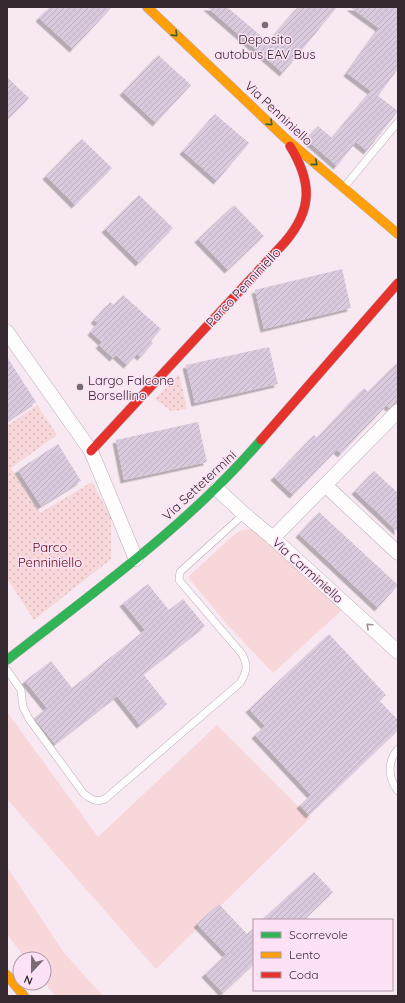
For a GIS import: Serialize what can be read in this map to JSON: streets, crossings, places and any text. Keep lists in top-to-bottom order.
{
  "streets": {
    "main road": ["Via Penniniello", "Parco Penniniello", "Via Settetermini"],
    "street": ["Via Carminiello"]
  },
  "crossings": [
    ["Via Penniniello", "Parco Penniniello"],
    ["Via Settetermini", "Via Carminiello"]
  ],
  "one_way": ["Via Penniniello"],
  "parks": ["Parco Penniniello"],
  "places": ["Deposito autobus EAV Bus", "Largo Falcone Borsellino"],
  "legend": ["Scorrevole", "Lento", "Coda"],
  "north": "bottom"
}
